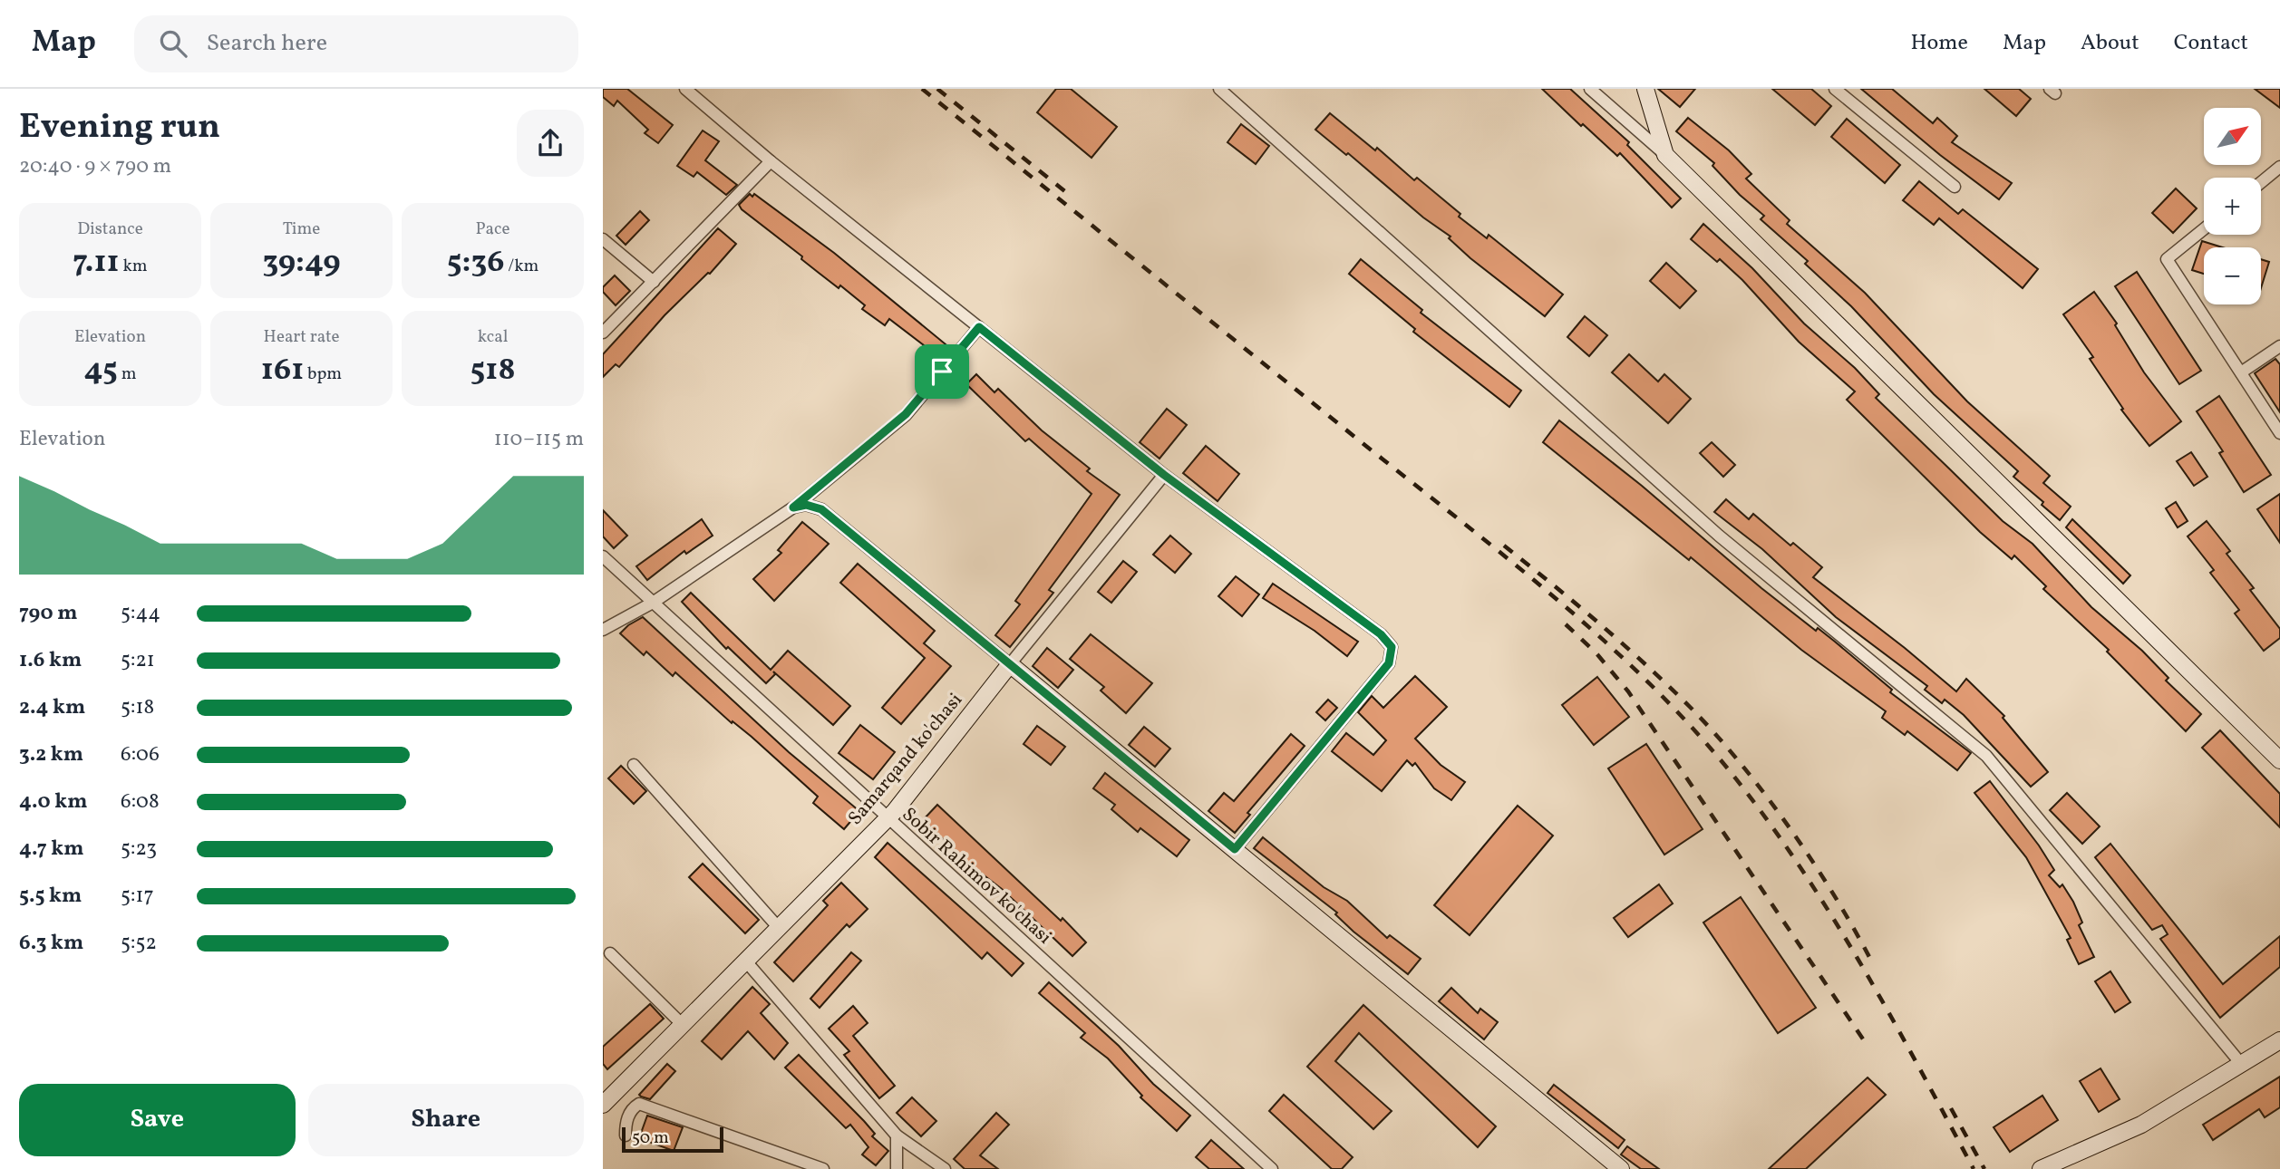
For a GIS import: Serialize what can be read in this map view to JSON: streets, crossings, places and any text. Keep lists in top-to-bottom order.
{
  "streets": {
    "street": ["Samarqand ko'chasi", "Sobir Rahimov ko'chasi"]
  },
  "crossings": [
    ["Samarqand ko'chasi", "Sobir Rahimov ko'chasi"]
  ],
  "scale_bar": "50 m",
  "north": "top right",
  "page": {
    "header": "Map",
    "search": "Search here",
    "nav": [
      "Home",
      "Map",
      "About",
      "Contact"
    ],
    "heading": ["Evening run", "20:40 · 9 × 790 m"],
    "map_buttons": ["+", "−"],
    "stats": [
      ["Distance", "7.11 km"],
      ["Time", "39:49"],
      ["Pace", "5:36 /km"],
      ["Elevation", "45 m"],
      ["Heart rate", "161 bpm"],
      ["kcal", "518"]
    ],
    "chart": ["Elevation", "110–115 m"],
    "list": [
      {
        "name": "790 m",
        "note": "5:44"
      },
      {
        "name": "1.6 km",
        "note": "5:21"
      },
      {
        "name": "2.4 km",
        "note": "5:18"
      },
      {
        "name": "3.2 km",
        "note": "6:06"
      },
      {
        "name": "4.0 km",
        "note": "6:08"
      },
      {
        "name": "4.7 km",
        "note": "5:23"
      },
      {
        "name": "5.5 km",
        "note": "5:17"
      },
      {
        "name": "6.3 km",
        "note": "5:52"
      }
    ],
    "buttons": ["Save", "Share"],
    "scale": "50 m"
  }
}
